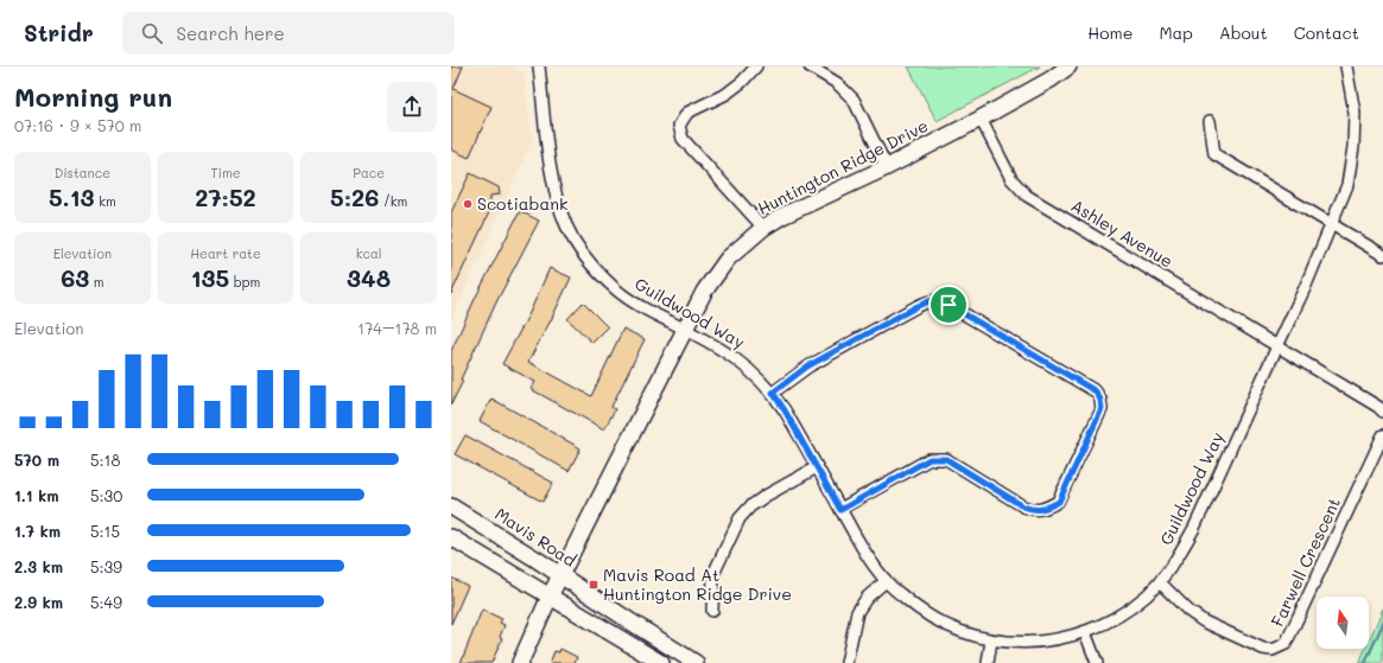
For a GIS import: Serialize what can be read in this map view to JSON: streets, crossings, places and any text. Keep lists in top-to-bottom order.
{
  "streets": {
    "street": [
      "Huntington Ridge Drive",
      "Ashley Avenue",
      "Guildwood Way",
      "Mavis Road",
      "Farwell Crescent"
    ]
  },
  "crossings": [
    ["Huntington Ridge Drive", "Ashley Avenue"],
    ["Huntington Ridge Drive", "Guildwood Way"],
    ["Huntington Ridge Drive", "Mavis Road"],
    ["Ashley Avenue", "Guildwood Way"],
    ["Guildwood Way", "Farwell Crescent"]
  ],
  "places": {
    "other": ["Scotiabank"],
    "transit": ["Mavis Road At Huntington Ridge Drive"]
  },
  "north": "top",
  "page": {
    "header": "Stridr",
    "search": "Search here",
    "nav": [
      "Home",
      "Map",
      "About",
      "Contact"
    ],
    "heading": ["Morning run", "07:16 · 9 × 570 m"],
    "stats": [
      ["Distance", "5.13 km"],
      ["Time", "27:52"],
      ["Pace", "5:26 /km"],
      ["Elevation", "63 m"],
      ["Heart rate", "135 bpm"],
      ["kcal", "348"]
    ],
    "chart": ["Elevation", "174–178 m"],
    "list": [
      {
        "name": "570 m",
        "note": "5:18"
      },
      {
        "name": "1.1 km",
        "note": "5:30"
      },
      {
        "name": "1.7 km",
        "note": "5:15"
      },
      {
        "name": "2.3 km",
        "note": "5:39"
      },
      {
        "name": "2.9 km",
        "note": "5:49"
      }
    ]
  }
}
